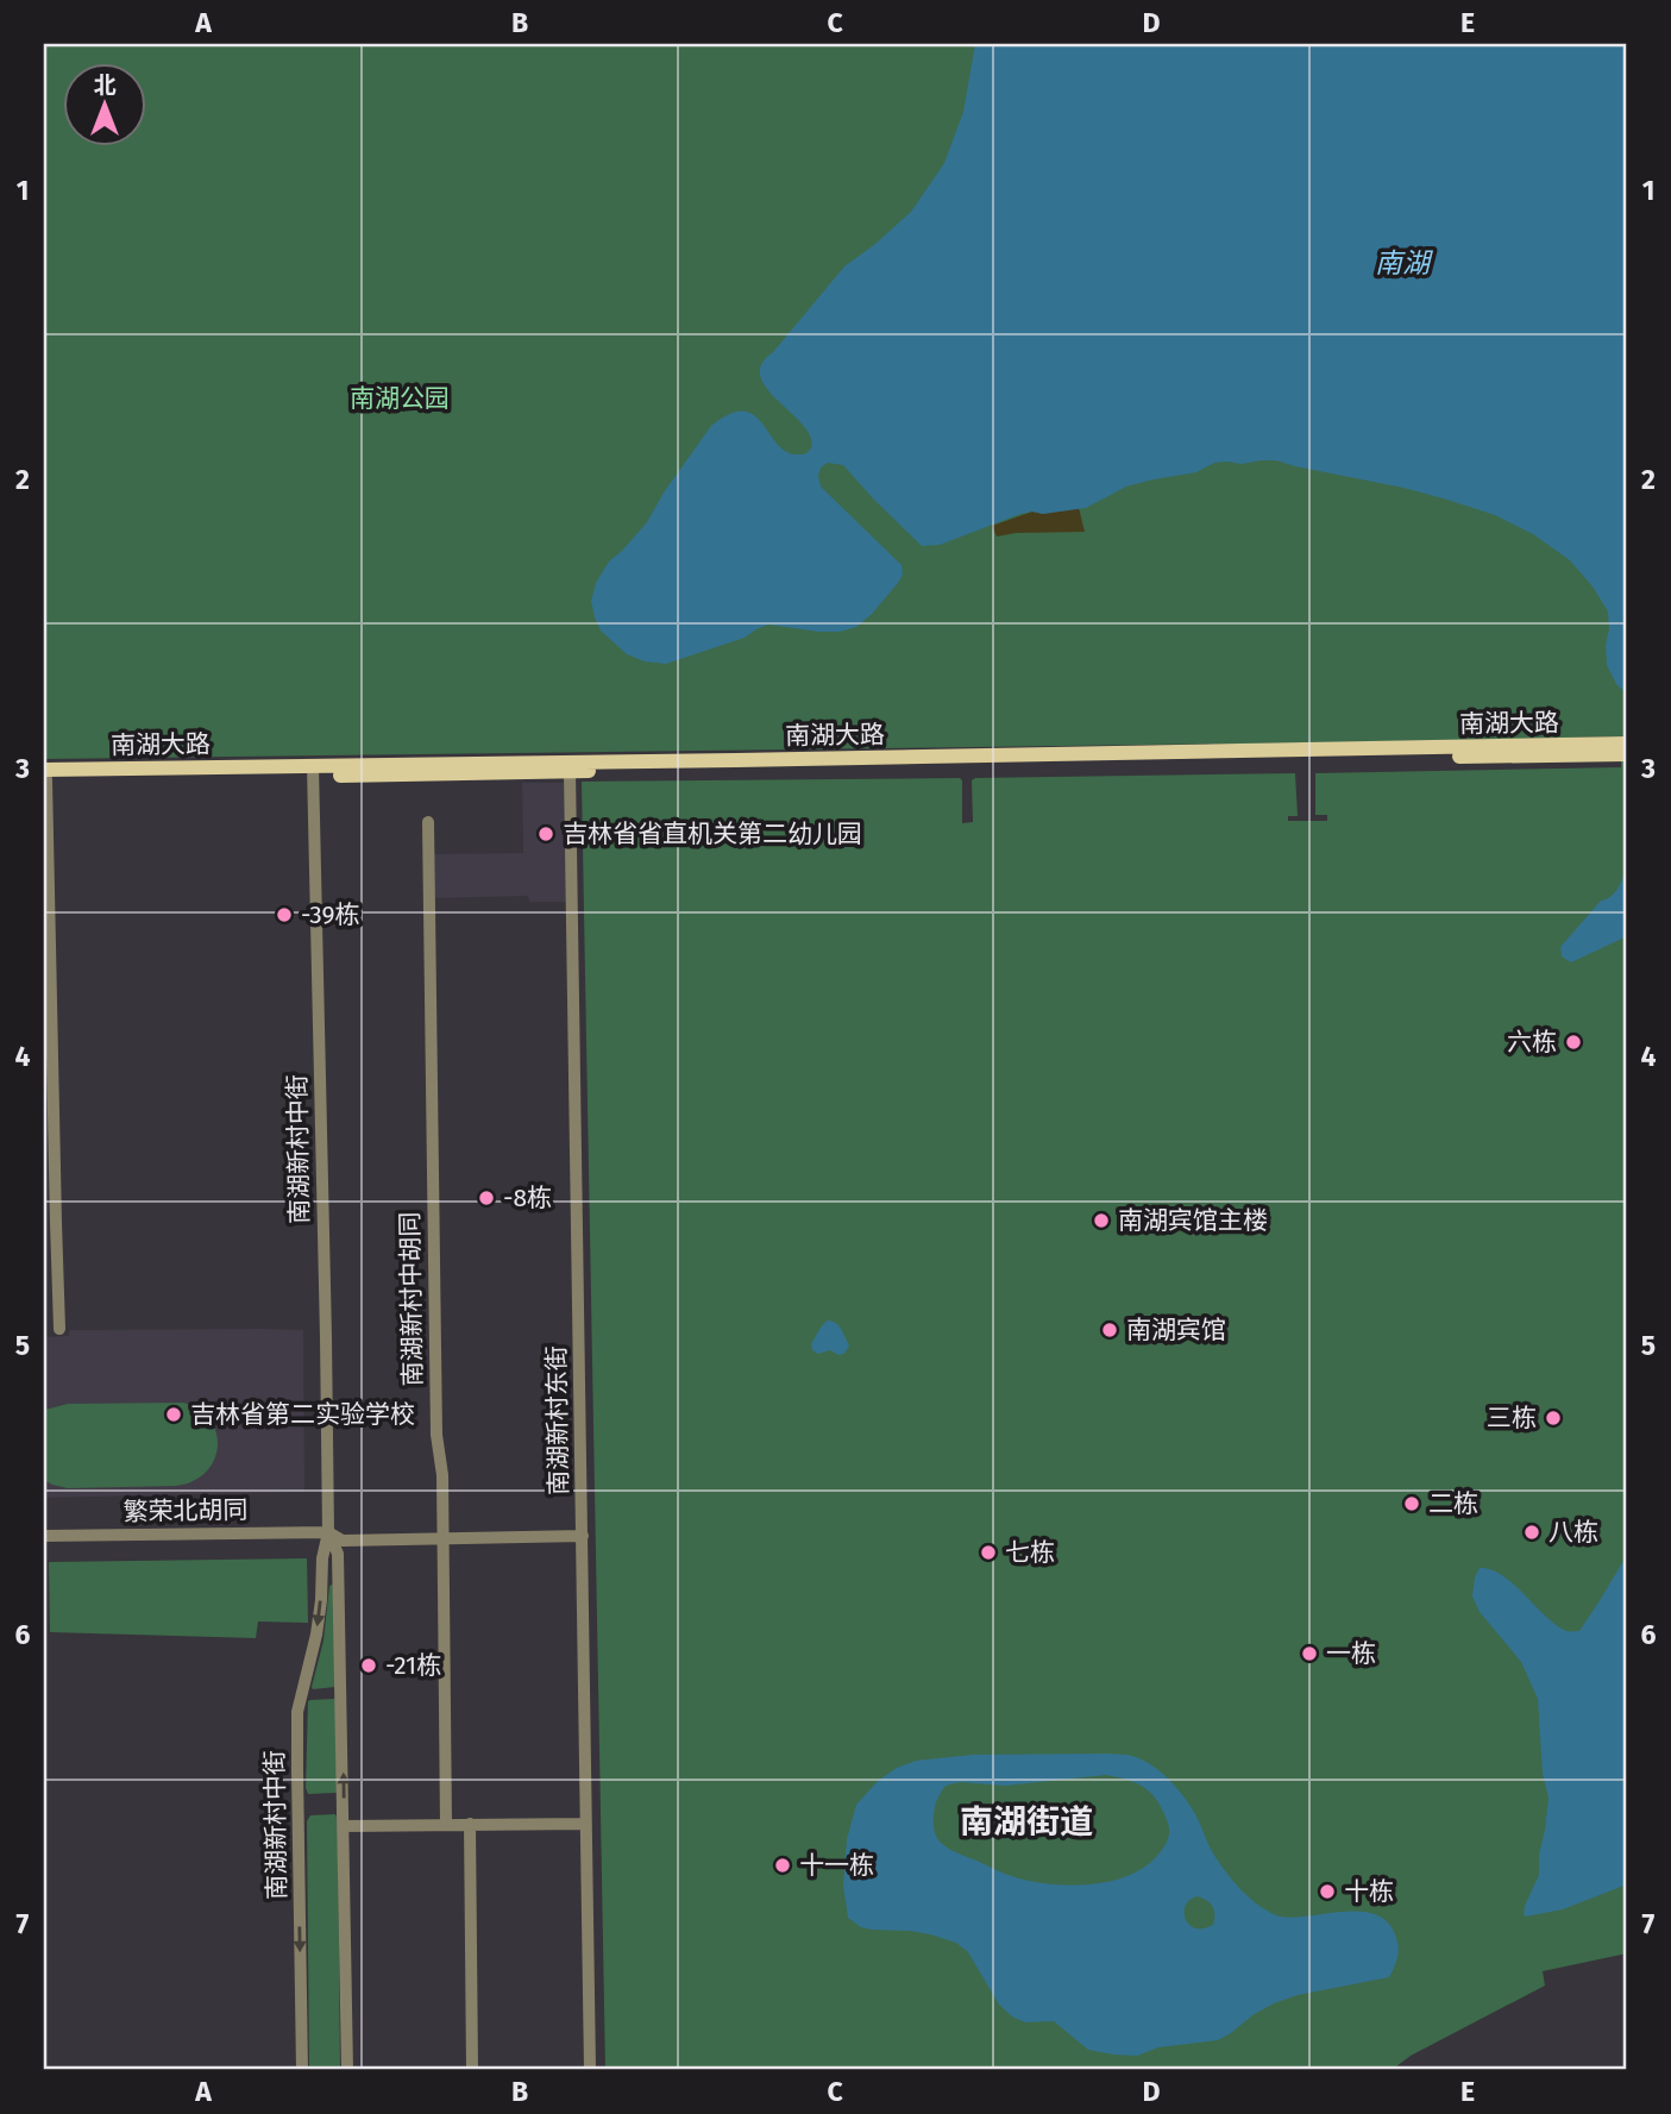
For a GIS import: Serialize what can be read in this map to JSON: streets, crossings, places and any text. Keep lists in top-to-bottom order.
{
  "streets": {
    "main road": ["南湖大路"],
    "street": [
      "南湖新村中街",
      "南湖新村中胡同",
      "南湖新村东街",
      "繁荣北胡同"
    ]
  },
  "crossings": [
    ["南湖大路", "南湖新村中街"],
    ["南湖大路", "南湖新村东街"],
    ["南湖新村中街", "繁荣北胡同"],
    ["南湖新村中胡同", "繁荣北胡同"],
    ["南湖新村东街", "繁荣北胡同"]
  ],
  "districts": ["南湖街道"],
  "water": ["南湖"],
  "parks": ["南湖公园"],
  "places": [
    "吉林省省直机关第二幼儿园",
    "-39栋",
    "六栋",
    "-8栋",
    "南湖宾馆主楼",
    "南湖宾馆",
    "吉林省第二实验学校",
    "三栋",
    "二栋",
    "八栋",
    "七栋",
    "一栋",
    "-21栋",
    "十一栋",
    "十栋"
  ],
  "north": "top",
  "grid": {
    "columns": [
      "A",
      "B",
      "C",
      "D",
      "E"
    ],
    "rows": [
      "1",
      "2",
      "3",
      "4",
      "5",
      "6",
      "7"
    ]
  }
}
